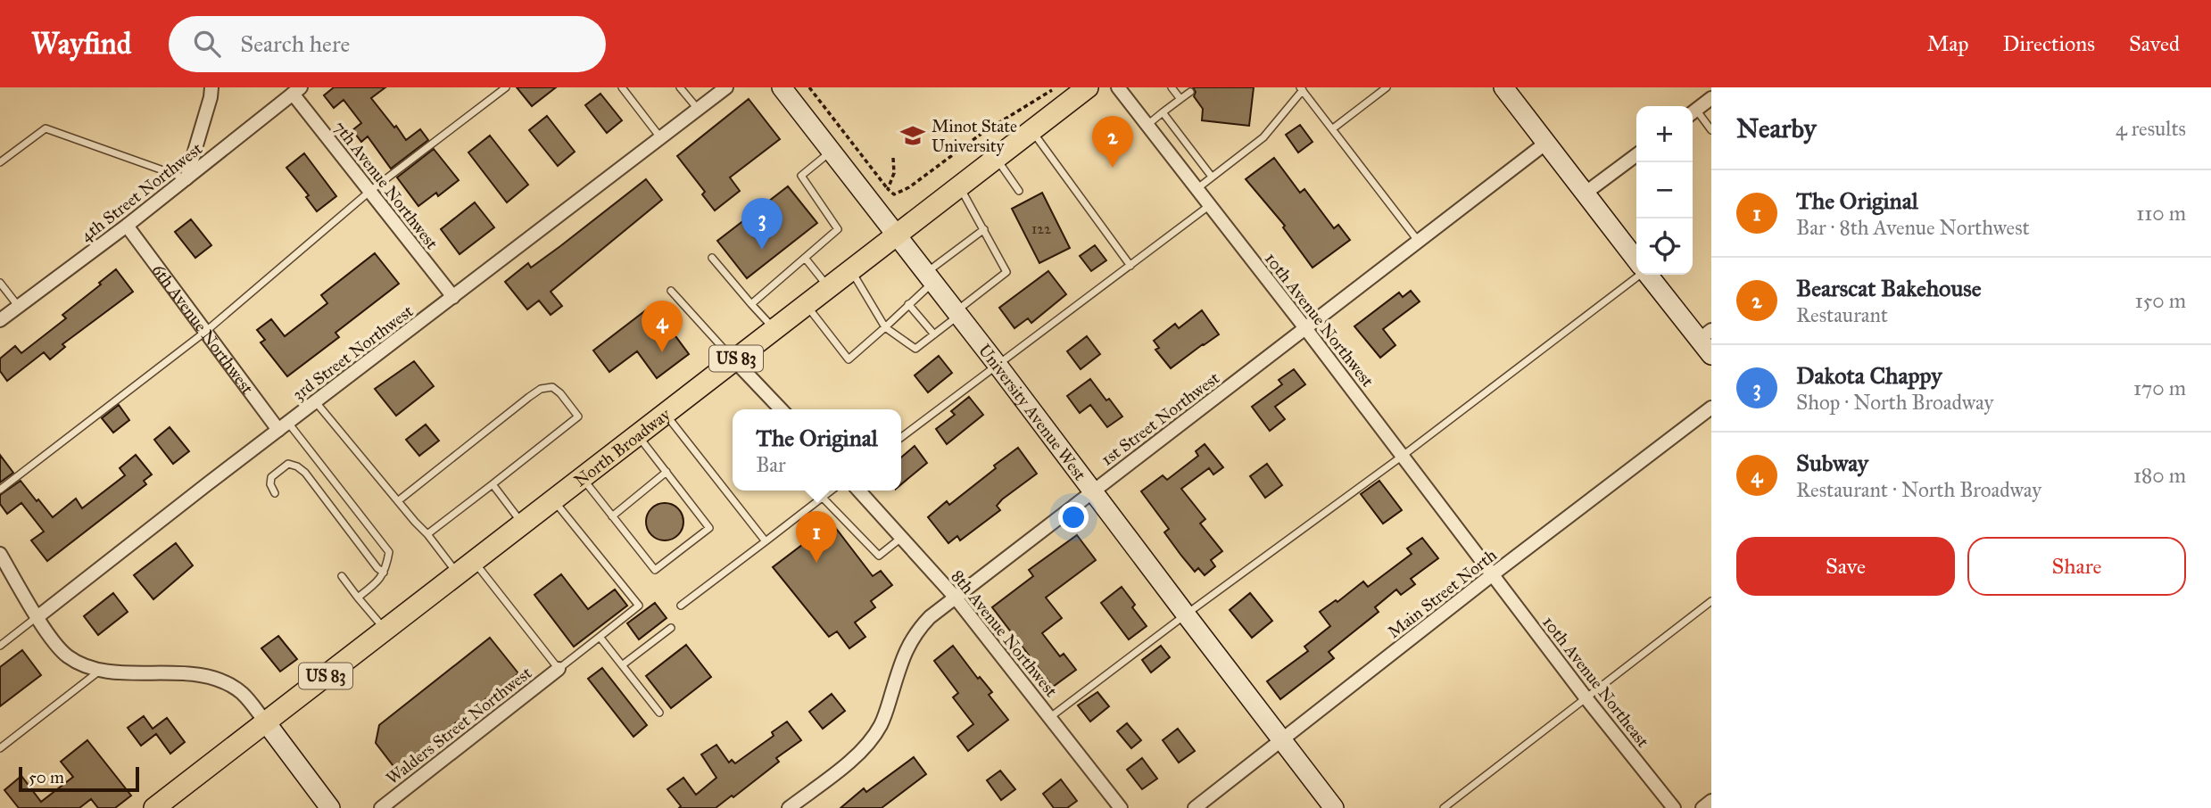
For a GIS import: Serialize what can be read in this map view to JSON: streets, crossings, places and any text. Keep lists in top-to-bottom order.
{
  "streets": {
    "main road": ["US 83", "North Broadway"],
    "street": [
      "7th Avenue Northwest",
      "4th Street Northwest",
      "10th Avenue Northwest",
      "6th Avenue Northwest",
      "3rd Street Northwest",
      "University Avenue West",
      "1st Street Northwest",
      "Main Street North",
      "8th Avenue Northwest",
      "10th Avenue Northeast",
      "Walders Street Northwest"
    ]
  },
  "crossings": [
    ["7th Avenue Northwest", "4th Street Northwest"],
    ["7th Avenue Northwest", "3rd Street Northwest"],
    ["4th Street Northwest", "6th Avenue Northwest"],
    ["10th Avenue Northwest", "1st Street Northwest"],
    ["10th Avenue Northwest", "Main Street North"],
    ["10th Avenue Northwest", "10th Avenue Northeast"],
    ["6th Avenue Northwest", "3rd Street Northwest"],
    ["University Avenue West", "1st Street Northwest"],
    ["University Avenue West", "North Broadway"],
    ["University Avenue West", "Main Street North"],
    ["1st Street Northwest", "8th Avenue Northwest"],
    ["Main Street North", "10th Avenue Northeast"]
  ],
  "places": {
    "school or university": ["Minot State University"]
  },
  "house_numbers": ["122"],
  "scale_bar": "50 m",
  "page": {
    "header": "Wayfind",
    "search": "Search here",
    "nav": ["Map", "Directions", "Saved"],
    "heading": ["Nearby", "4 results"],
    "map_buttons": ["+", "−"],
    "pins": [
      "2",
      "3",
      "4",
      "1"
    ],
    "list": [
      {
        "mark": "1",
        "name": "The Original",
        "note": "Bar · 8th Avenue Northwest",
        "value": "110 m"
      },
      {
        "mark": "2",
        "name": "Bearscat Bakehouse",
        "note": "Restaurant",
        "value": "150 m"
      },
      {
        "mark": "3",
        "name": "Dakota Chappy",
        "note": "Shop · North Broadway",
        "value": "170 m"
      },
      {
        "mark": "4",
        "name": "Subway",
        "note": "Restaurant · North Broadway",
        "value": "180 m"
      }
    ],
    "popup": ["The Original", "Bar"],
    "buttons": ["Save", "Share"],
    "scale": "50 m"
  }
}
